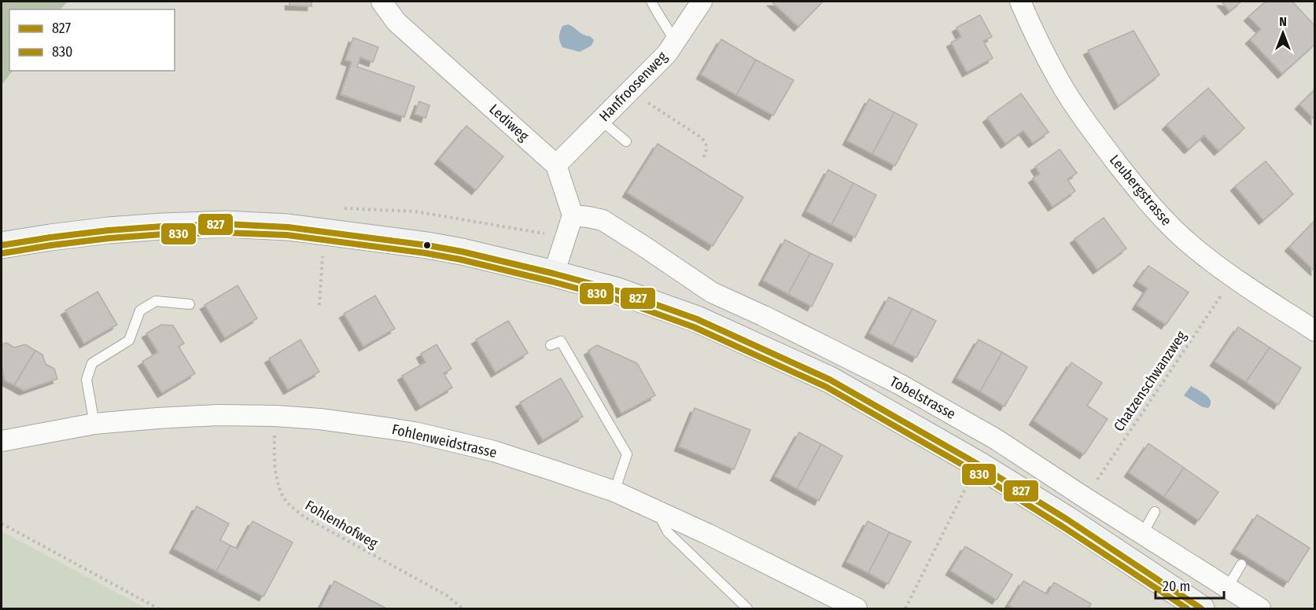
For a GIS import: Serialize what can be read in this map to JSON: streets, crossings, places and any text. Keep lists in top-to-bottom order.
{
  "streets": {
    "street": [
      "Hanfroosenweg",
      "Lediweg",
      "Leubergstrasse",
      "Tobelstrasse",
      "Fohlenweidstrasse"
    ],
    "path": ["Chatzenschwanzweg", "Fohlenhofweg"]
  },
  "crossings": [
    ["Hanfroosenweg", "Lediweg"],
    ["Lediweg", "Tobelstrasse"],
    ["Leubergstrasse", "Chatzenschwanzweg"],
    ["Chatzenschwanzweg", "Tobelstrasse"],
    ["Fohlenweidstrasse", "Fohlenhofweg"]
  ],
  "lines": ["transit line 827", "transit line 830"],
  "legend": ["827", "830"],
  "scale_bar": "20 m",
  "north": "top"
}
